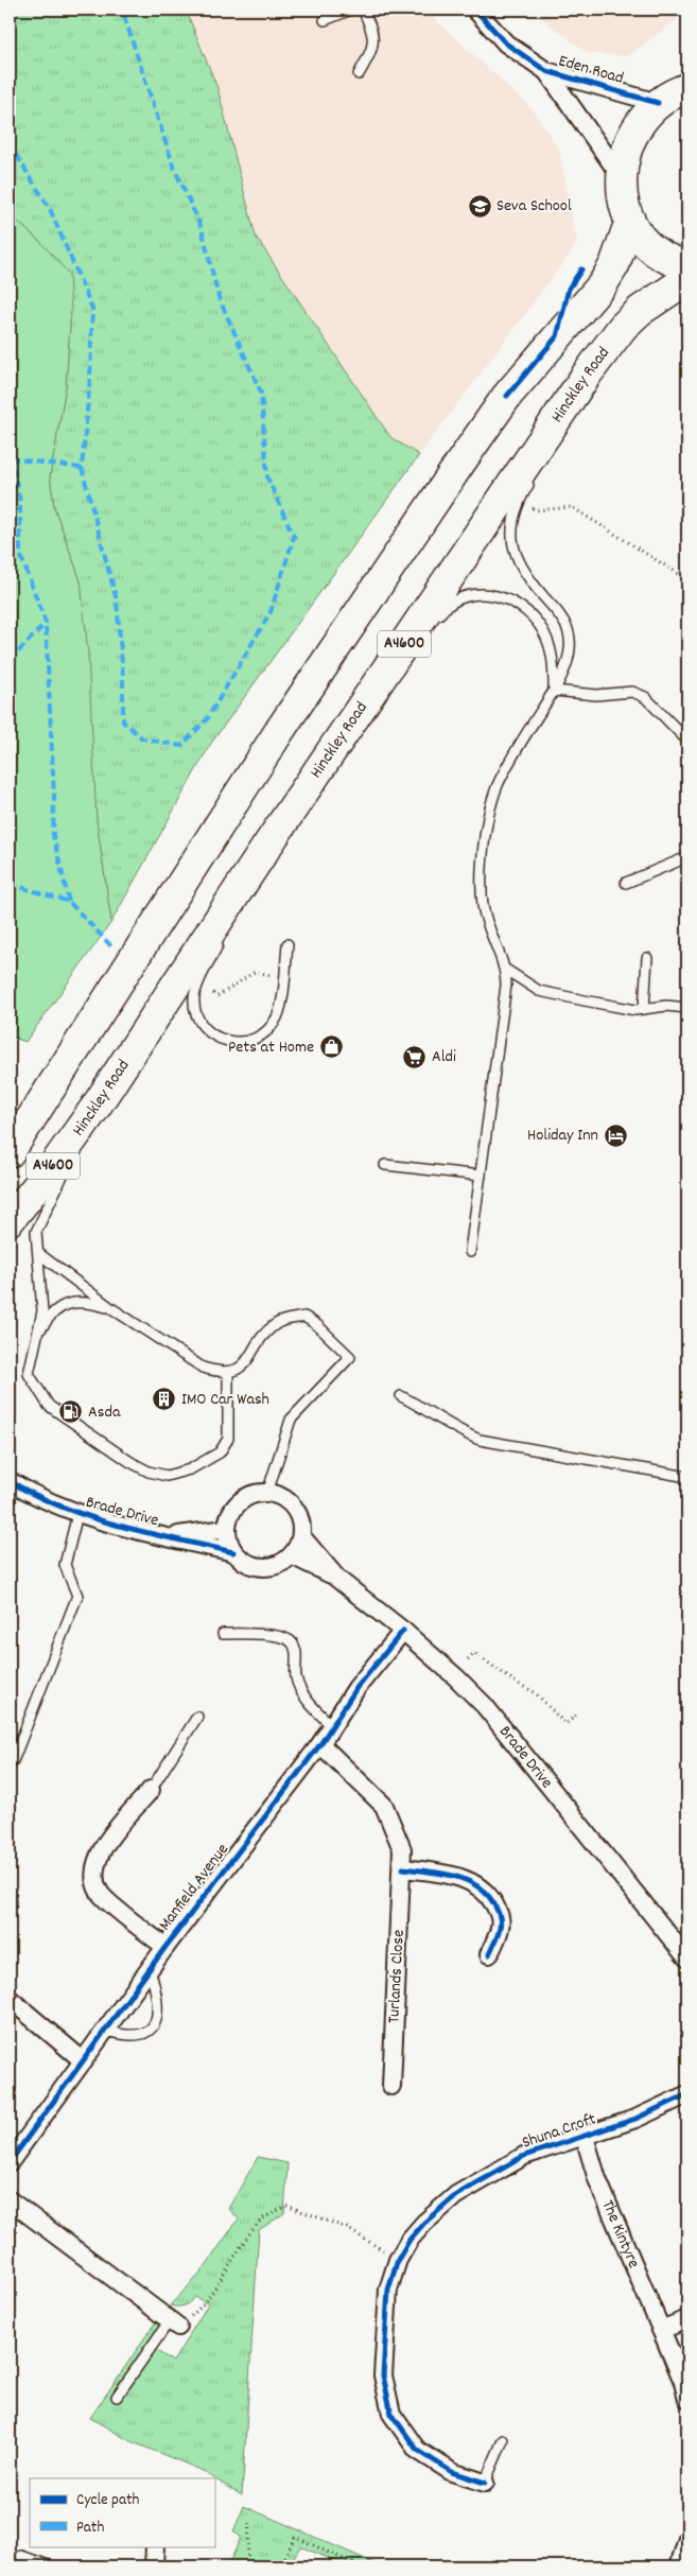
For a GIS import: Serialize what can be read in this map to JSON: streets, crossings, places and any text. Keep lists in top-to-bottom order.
{
  "streets": {
    "highway": ["Hinckley Road", "A4600"],
    "street": [
      "Eden Road",
      "Brade Drive",
      "Manfield Avenue",
      "Turlands Close",
      "Shuna Croft",
      "The Kintyre"
    ]
  },
  "crossings": [
    ["Brade Drive", "Manfield Avenue"],
    ["Manfield Avenue", "Turlands Close"],
    ["Shuna Croft", "The Kintyre"]
  ],
  "places": {
    "school or university": ["Seva School"],
    "shop": ["Pets at Home"],
    "supermarket": ["Aldi"],
    "hotel": ["Holiday Inn"],
    "building": ["IMO Car Wash"],
    "fuel station": ["Asda"]
  },
  "legend": ["Cycle path", "Path"]
}
